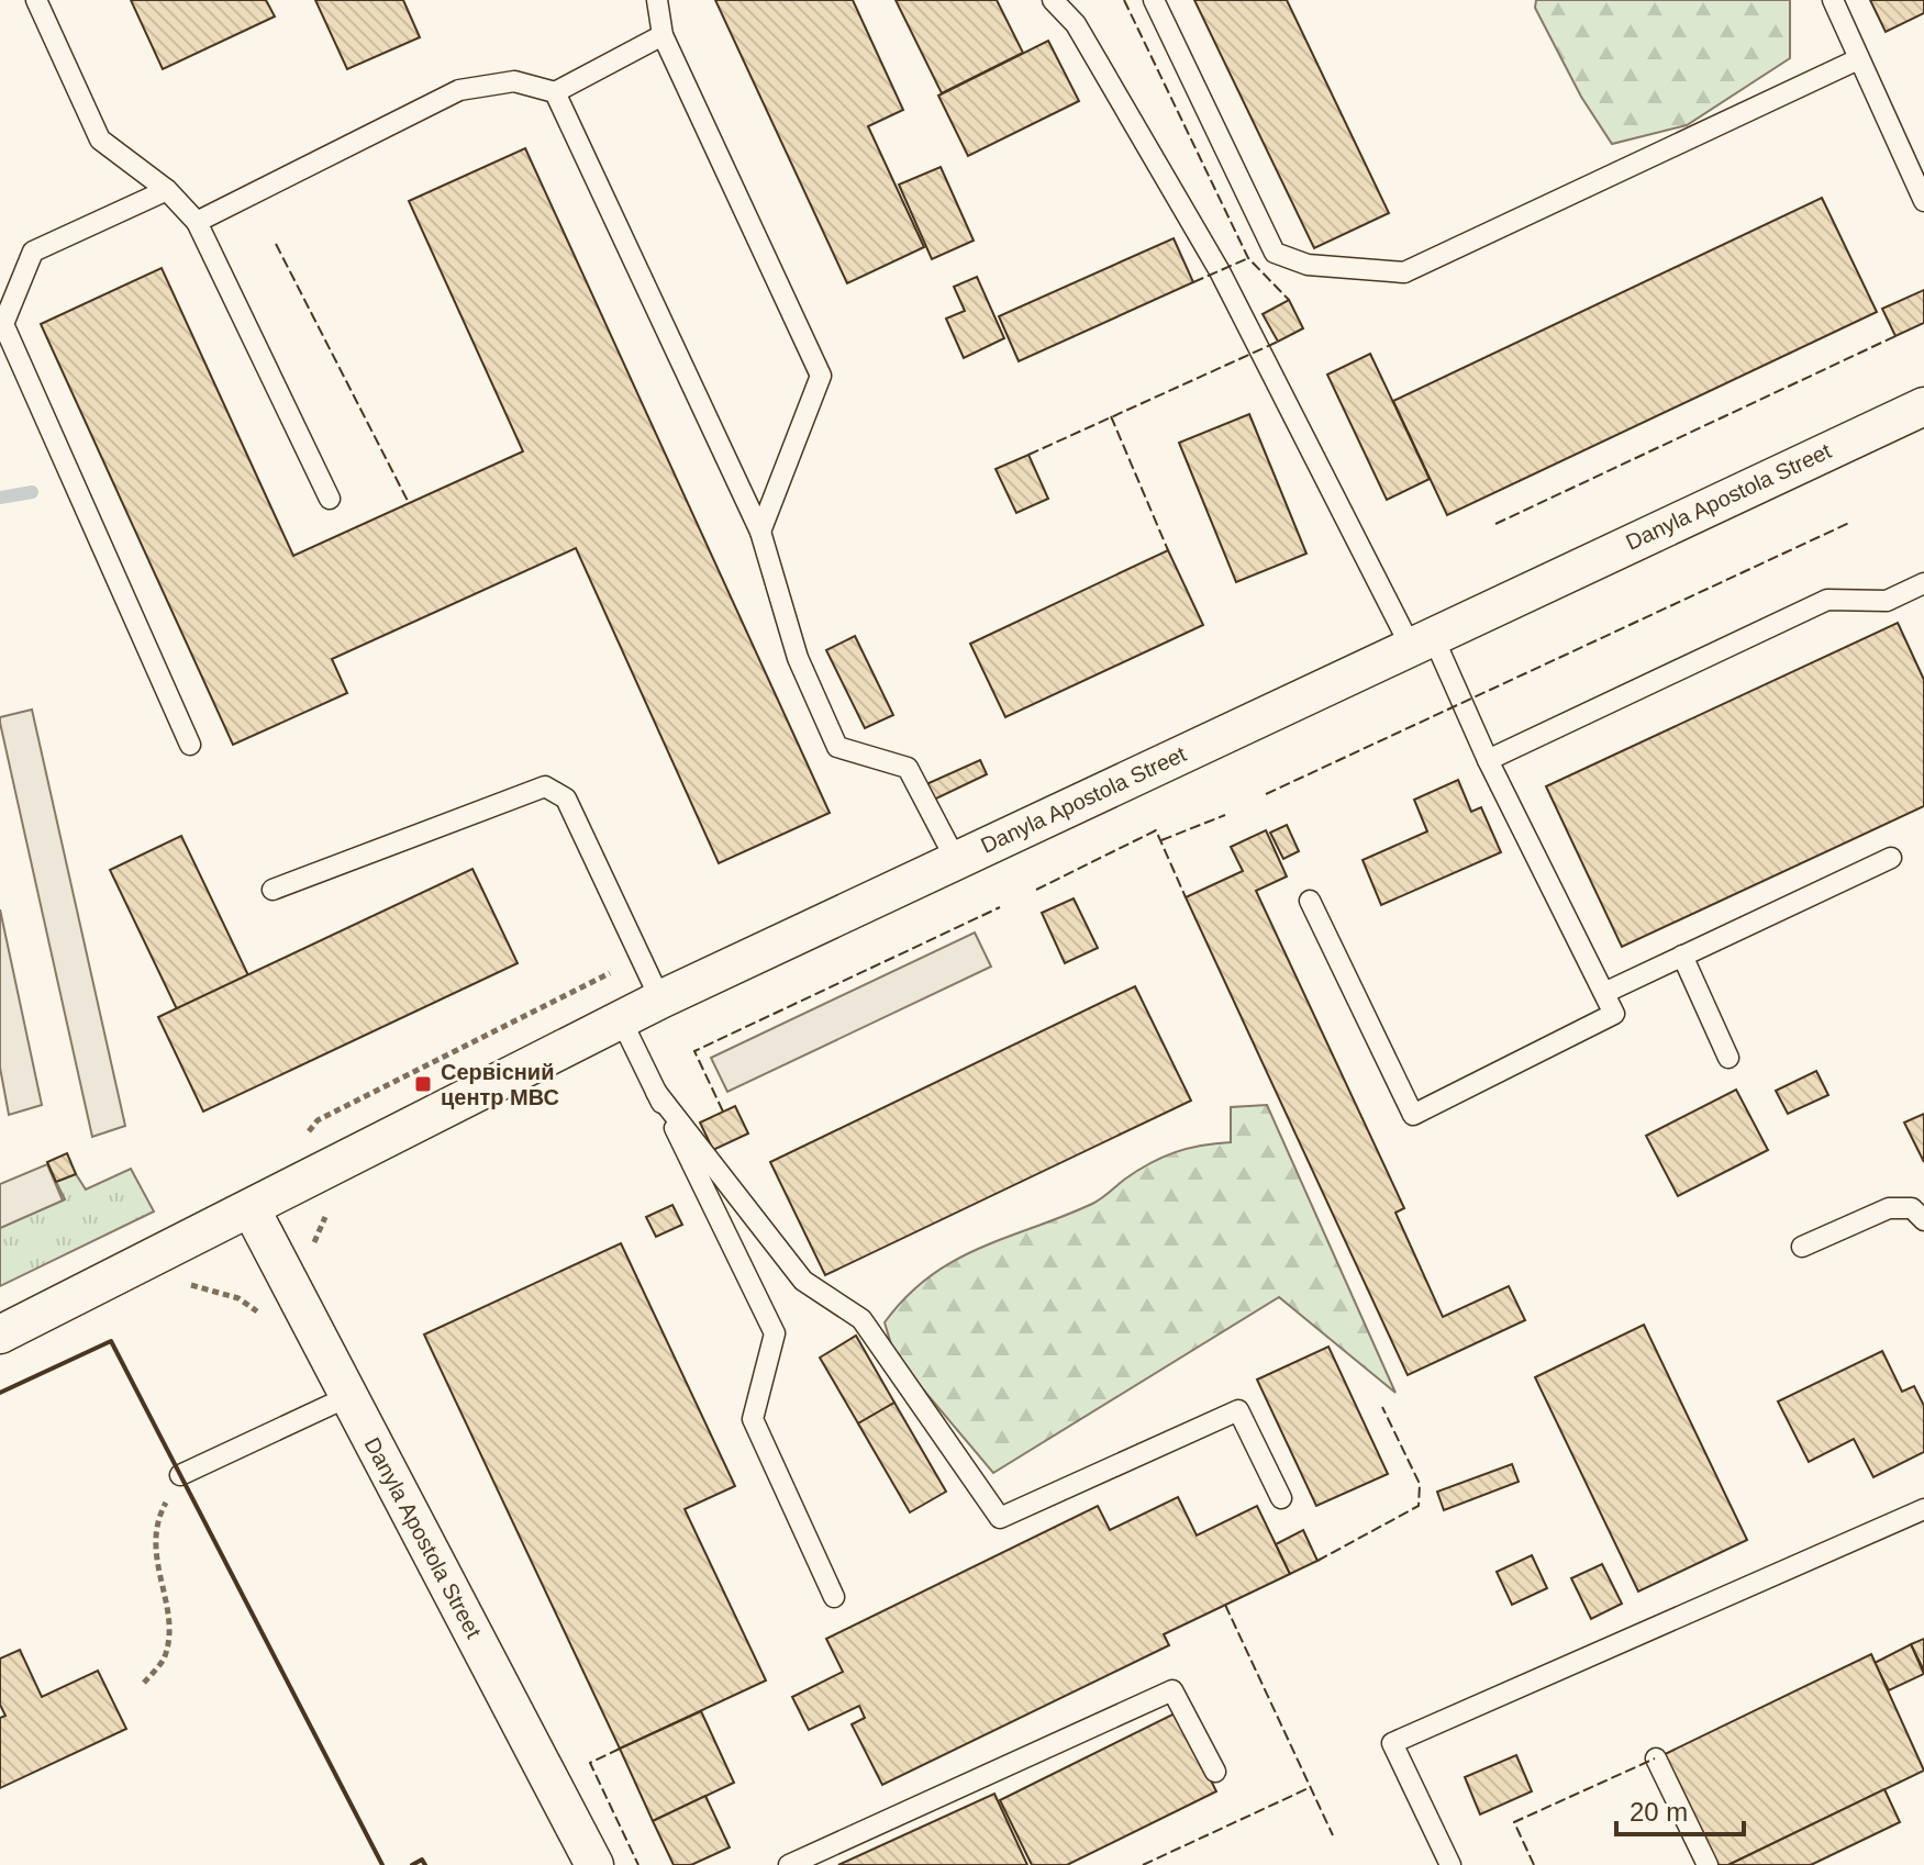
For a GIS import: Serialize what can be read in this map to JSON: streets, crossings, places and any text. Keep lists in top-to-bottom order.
{
  "streets": {
    "street": ["Danyla Apostola Street"]
  },
  "places": {
    "transit": ["Сервісний центр МВС"]
  },
  "scale_bar": "20 m"
}
